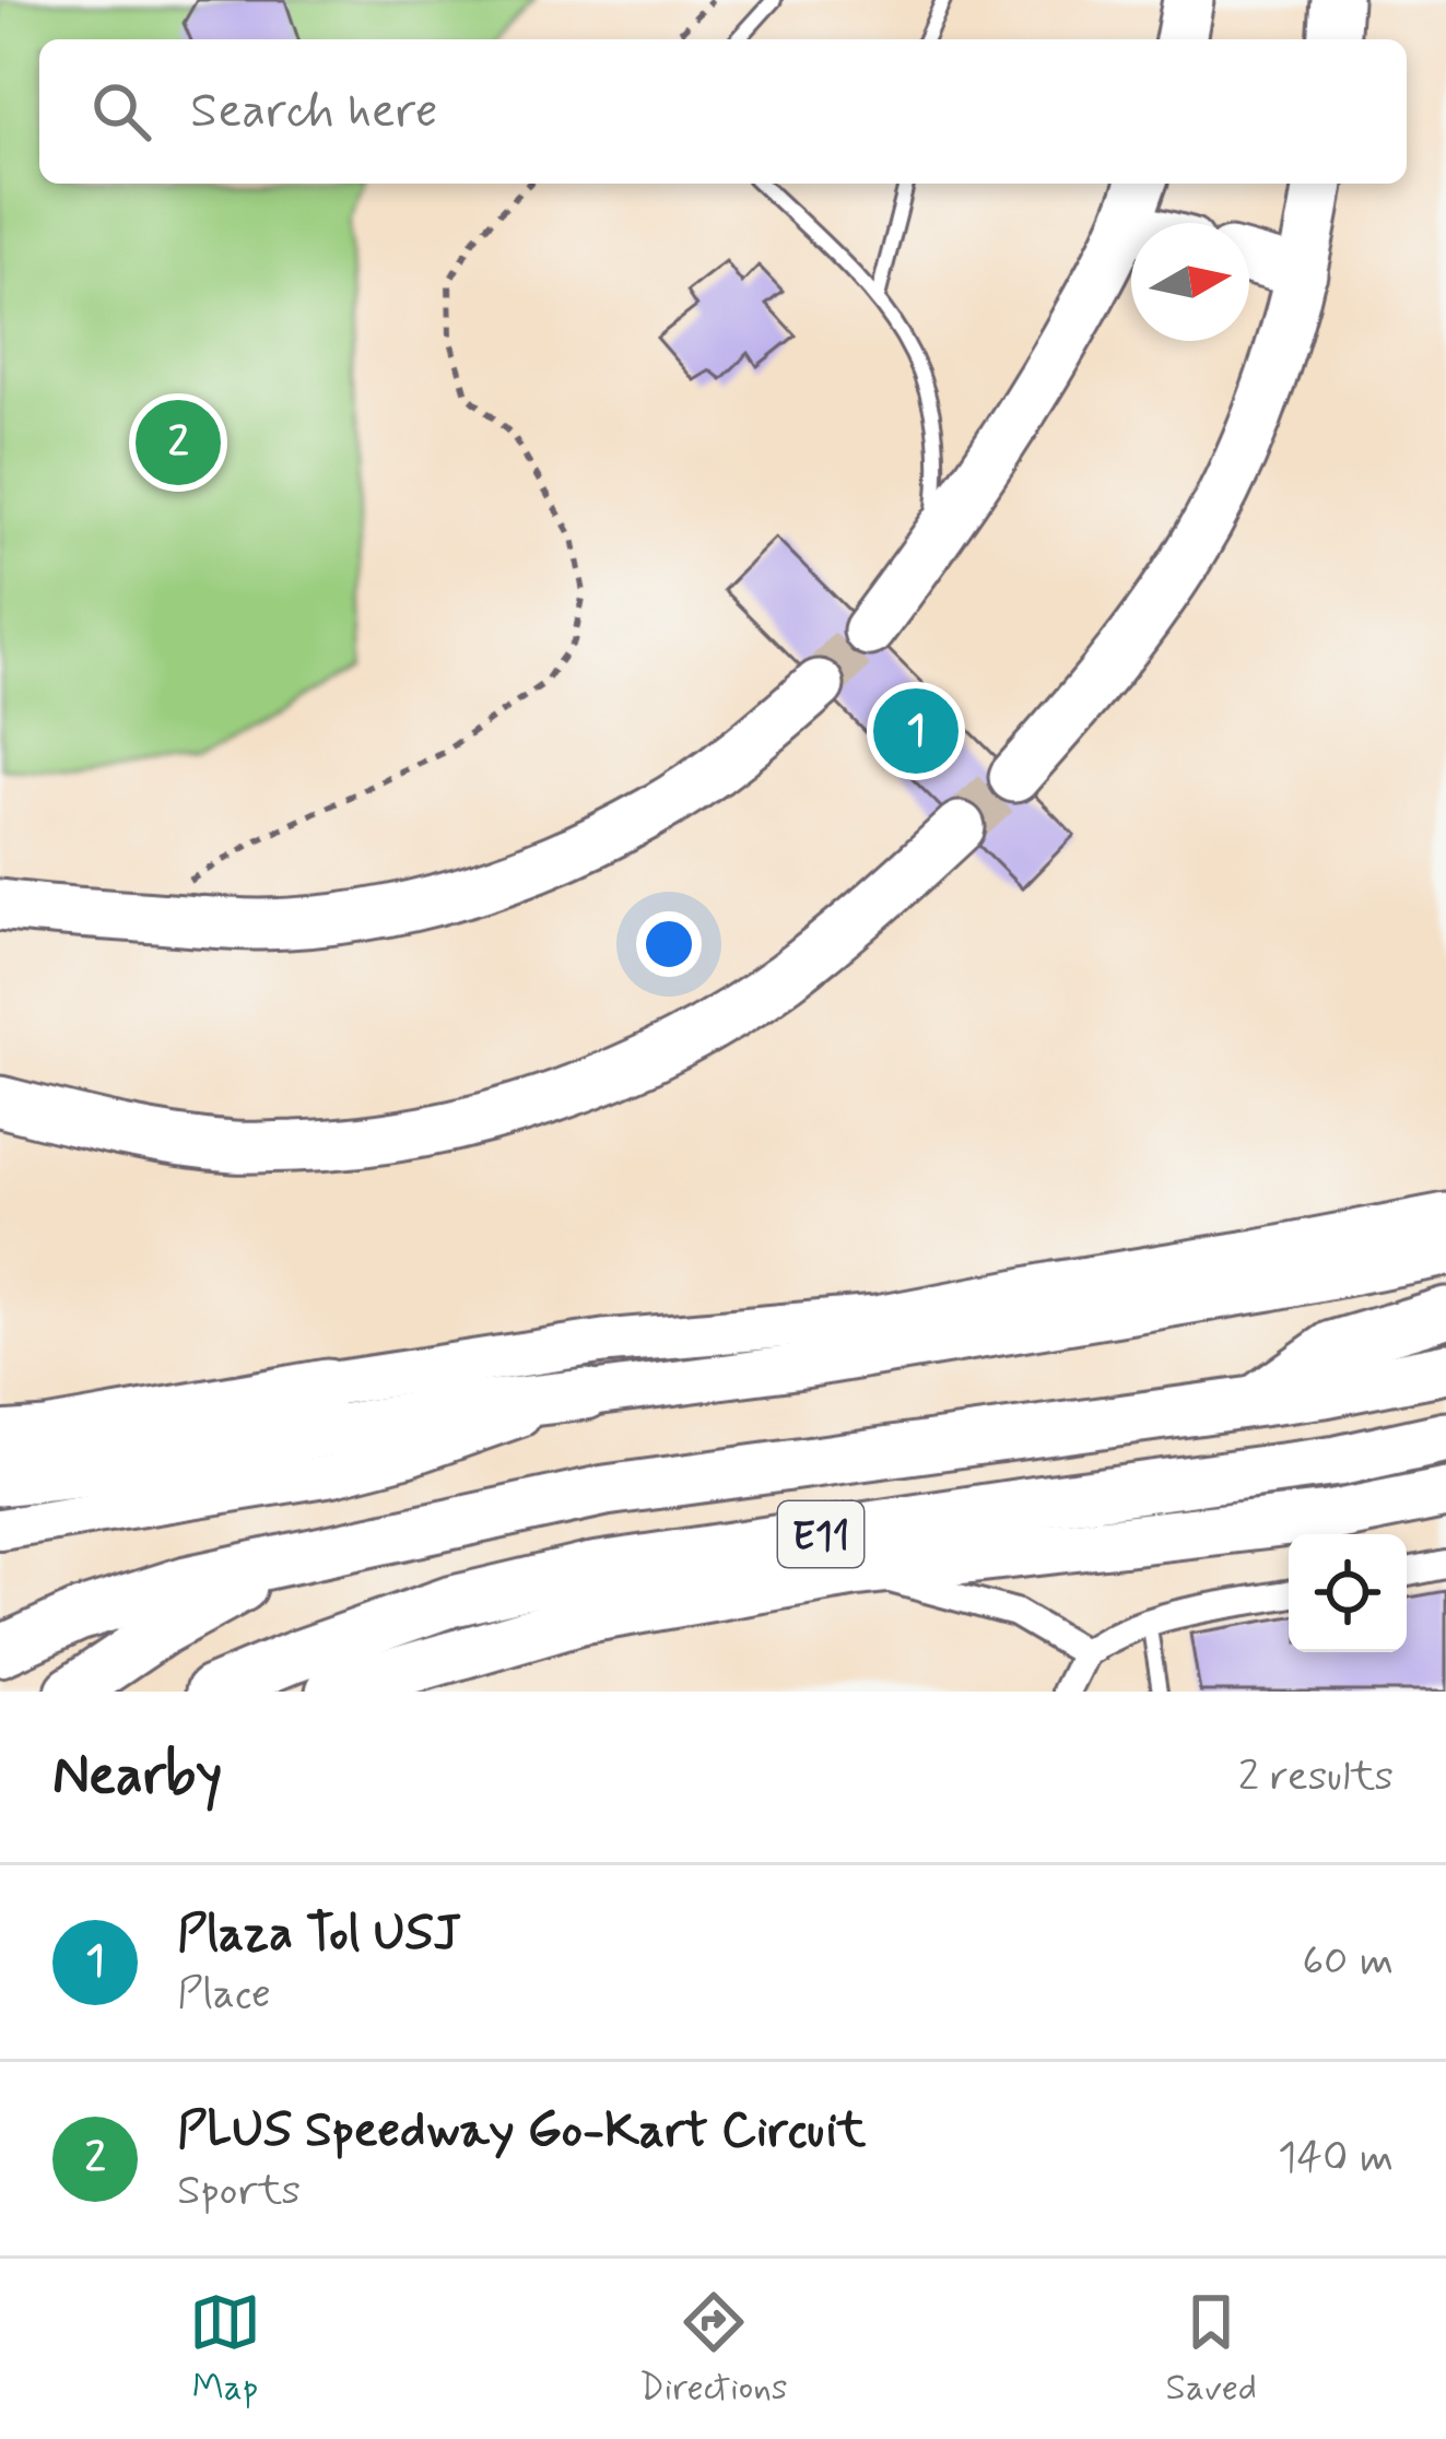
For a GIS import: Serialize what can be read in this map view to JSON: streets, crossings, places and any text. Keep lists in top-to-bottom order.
{
  "streets": {
    "highway": ["E11"]
  },
  "north": "right",
  "page": {
    "search": "Search here",
    "pins": ["2", "1"],
    "heading": ["Nearby", "2 results"],
    "list": [
      {
        "mark": "1",
        "name": "Plaza Tol USJ",
        "note": "Place",
        "value": "60 m"
      },
      {
        "mark": "2",
        "name": "PLUS Speedway Go-Kart Circuit",
        "note": "Sports",
        "value": "140 m"
      }
    ],
    "nav": ["Map", "Directions", "Saved"]
  }
}
